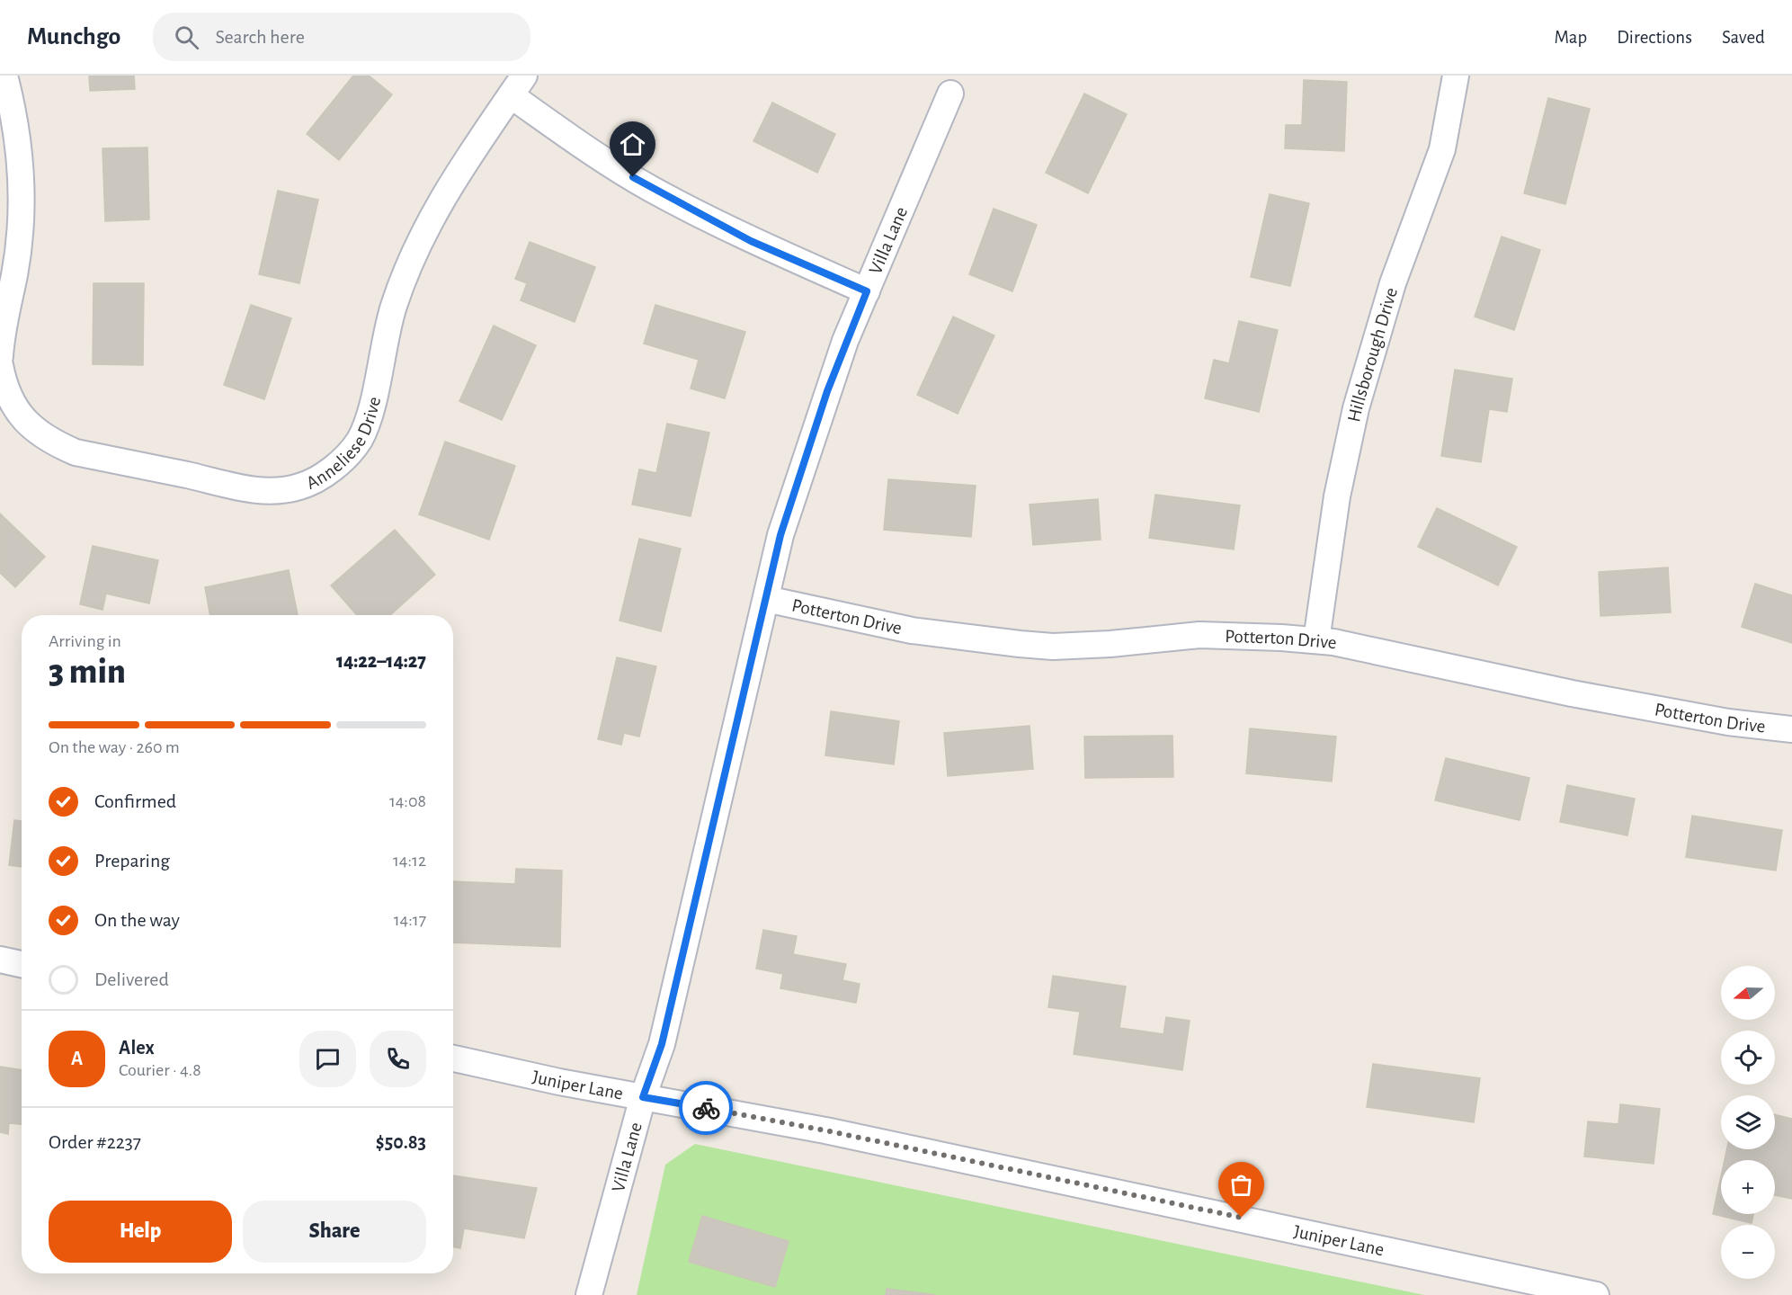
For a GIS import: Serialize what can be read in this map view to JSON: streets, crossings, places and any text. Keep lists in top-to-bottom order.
{
  "streets": {
    "street": [
      "Villa Lane",
      "Hillsborough Drive",
      "Anneliese Drive",
      "Potterton Drive",
      "Juniper Lane"
    ]
  },
  "crossings": [
    ["Villa Lane", "Potterton Drive"],
    ["Villa Lane", "Juniper Lane"],
    ["Hillsborough Drive", "Potterton Drive"]
  ],
  "north": "left",
  "page": {
    "header": "Munchgo",
    "search": "Search here",
    "nav": ["Map", "Directions", "Saved"],
    "heading": ["3 min", "Arriving in", "14:22–14:27"],
    "panel": [
      "Alex",
      "Courier · 4.8",
      "Order #2237",
      "$50.83"
    ],
    "bar": "On the way · 260 m",
    "list": [
      ["Confirmed", "14:08"],
      ["Preparing", "14:12"],
      ["On the way", "14:17"],
      "Delivered"
    ],
    "map_buttons": ["+", "−"],
    "round": "A",
    "buttons": ["Help", "Share"]
  }
}
